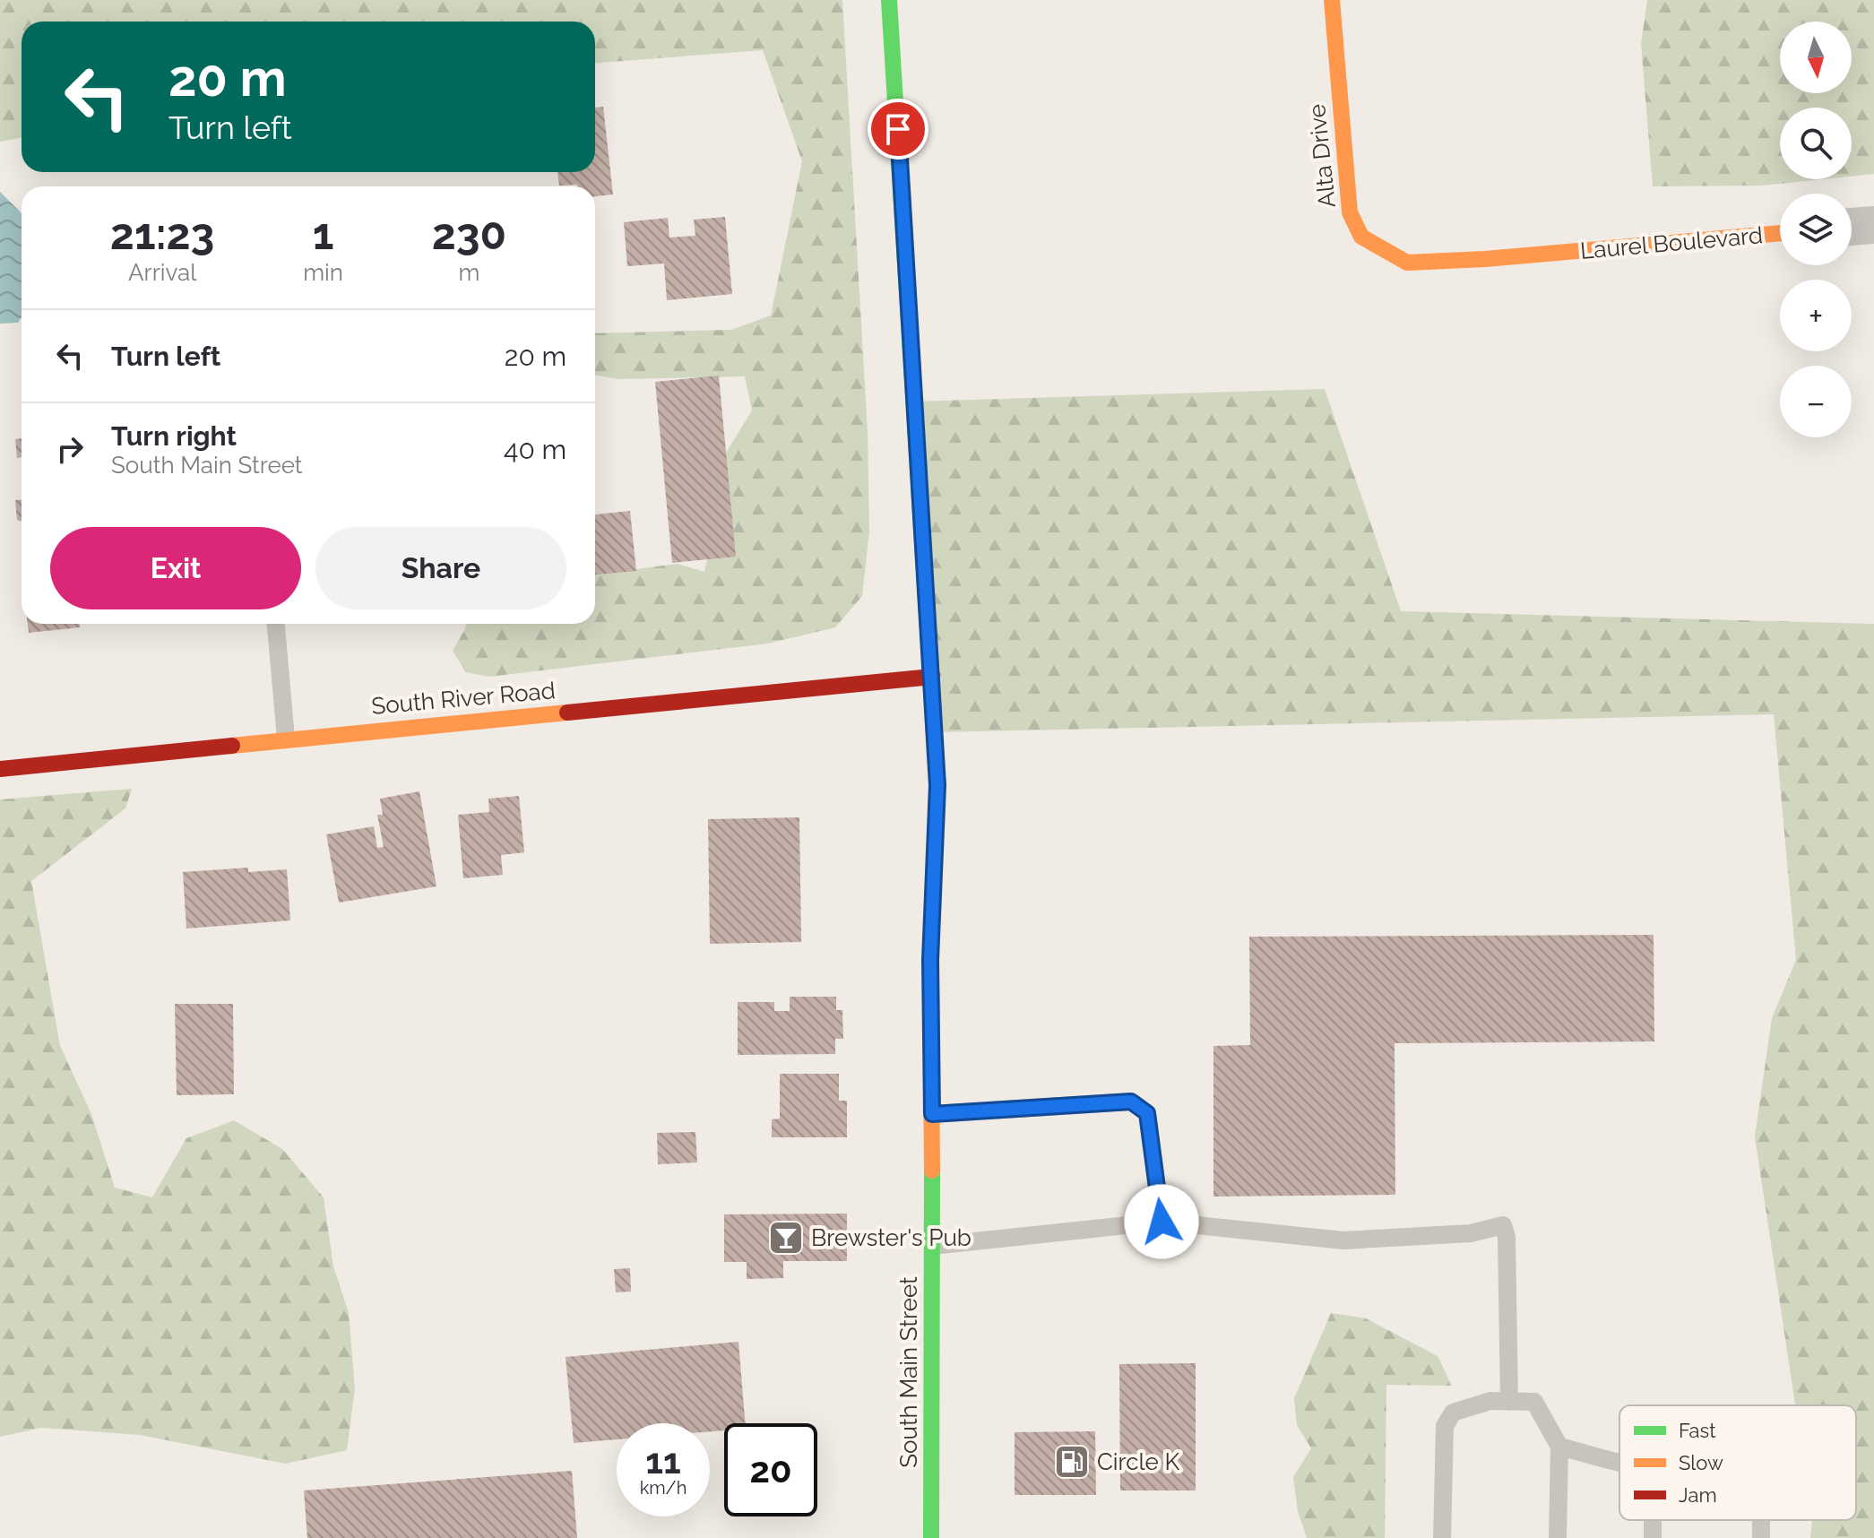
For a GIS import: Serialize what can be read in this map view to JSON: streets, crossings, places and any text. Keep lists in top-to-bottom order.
{
  "streets": {
    "street": [
      "Alta Drive",
      "Laurel Boulevard",
      "South River Road",
      "South Main Street"
    ]
  },
  "crossings": [
    ["Alta Drive", "Laurel Boulevard"],
    ["South River Road", "South Main Street"]
  ],
  "places": {
    "bar": ["Brewster's Pub"],
    "fuel station": ["Circle K"]
  },
  "legend": ["Fast", "Slow", "Jam"],
  "north": "bottom",
  "page": {
    "map_buttons": ["+", "−"],
    "turn": ["20 m", "Turn left"],
    "eta": [
      "21:23",
      "Arrival",
      "1",
      "min",
      "230",
      "m"
    ],
    "list": [
      {
        "name": "Turn left",
        "value": "20 m"
      },
      {
        "name": "Turn right",
        "note": "South Main Street",
        "value": "40 m"
      }
    ],
    "buttons": ["Exit", "Share"],
    "speed": "11 km/h",
    "limit": "20"
  }
}
